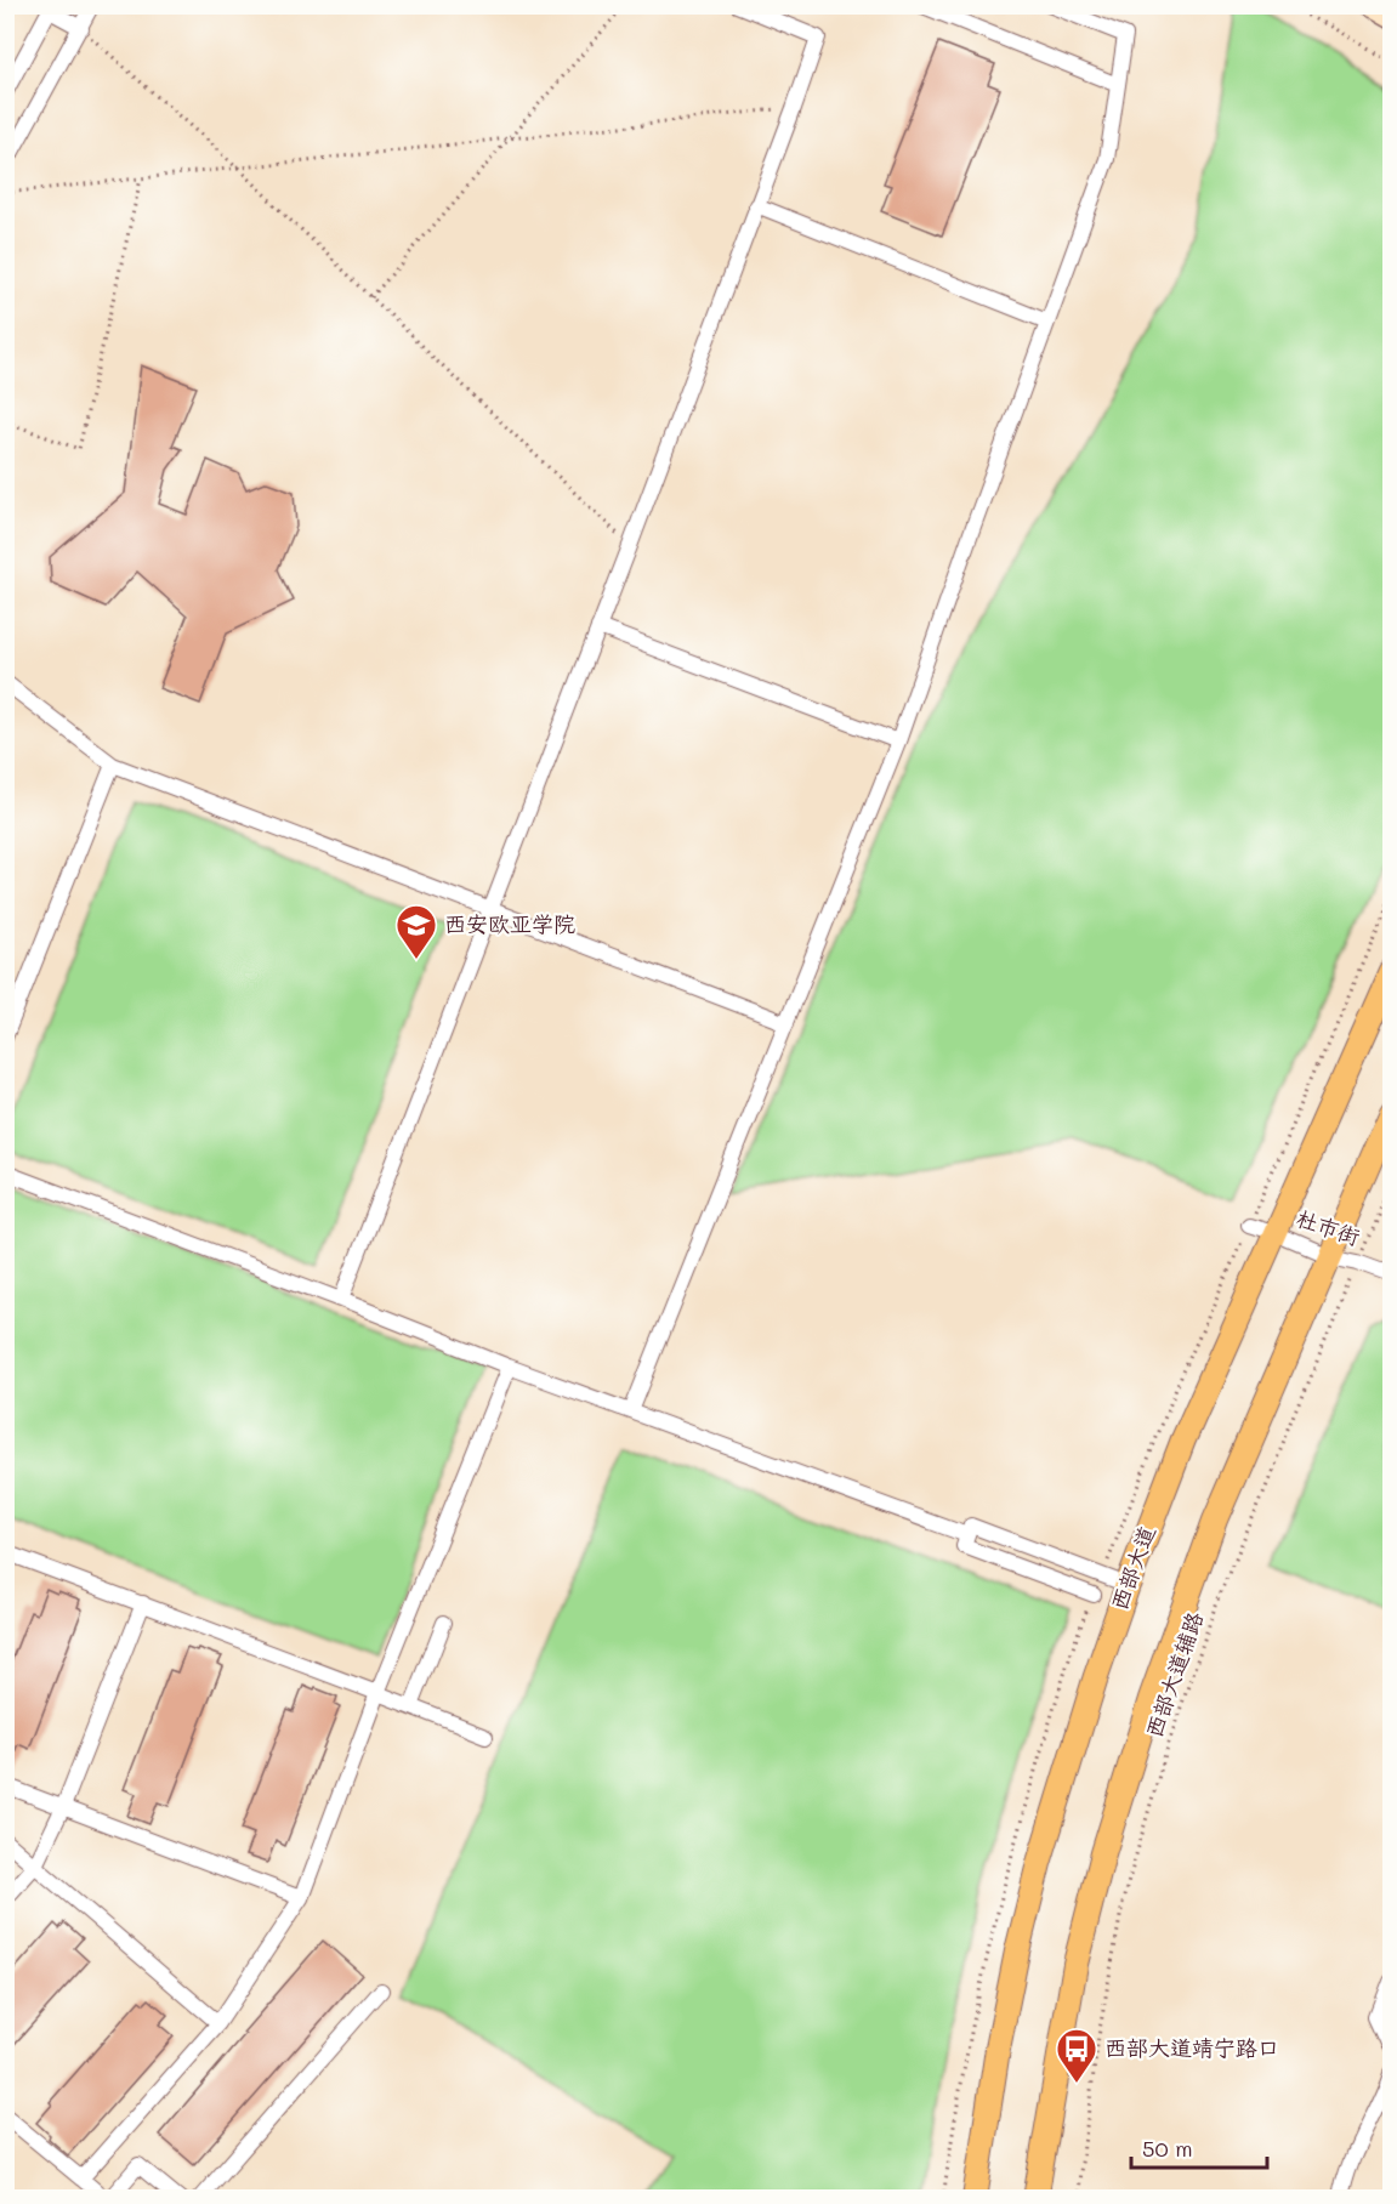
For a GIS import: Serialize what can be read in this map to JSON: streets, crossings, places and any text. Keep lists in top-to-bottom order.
{
  "streets": {
    "main road": ["西部大道"],
    "street": ["杜市街"],
    "path": ["西部大道辅路"]
  },
  "crossings": [
    ["杜市街", "西部大道"],
    ["杜市街", "西部大道辅路"]
  ],
  "places": {
    "school or university": ["西安欧亚学院"],
    "bus stop": ["西部大道靖宁路口"]
  },
  "scale_bar": "50 m"
}
